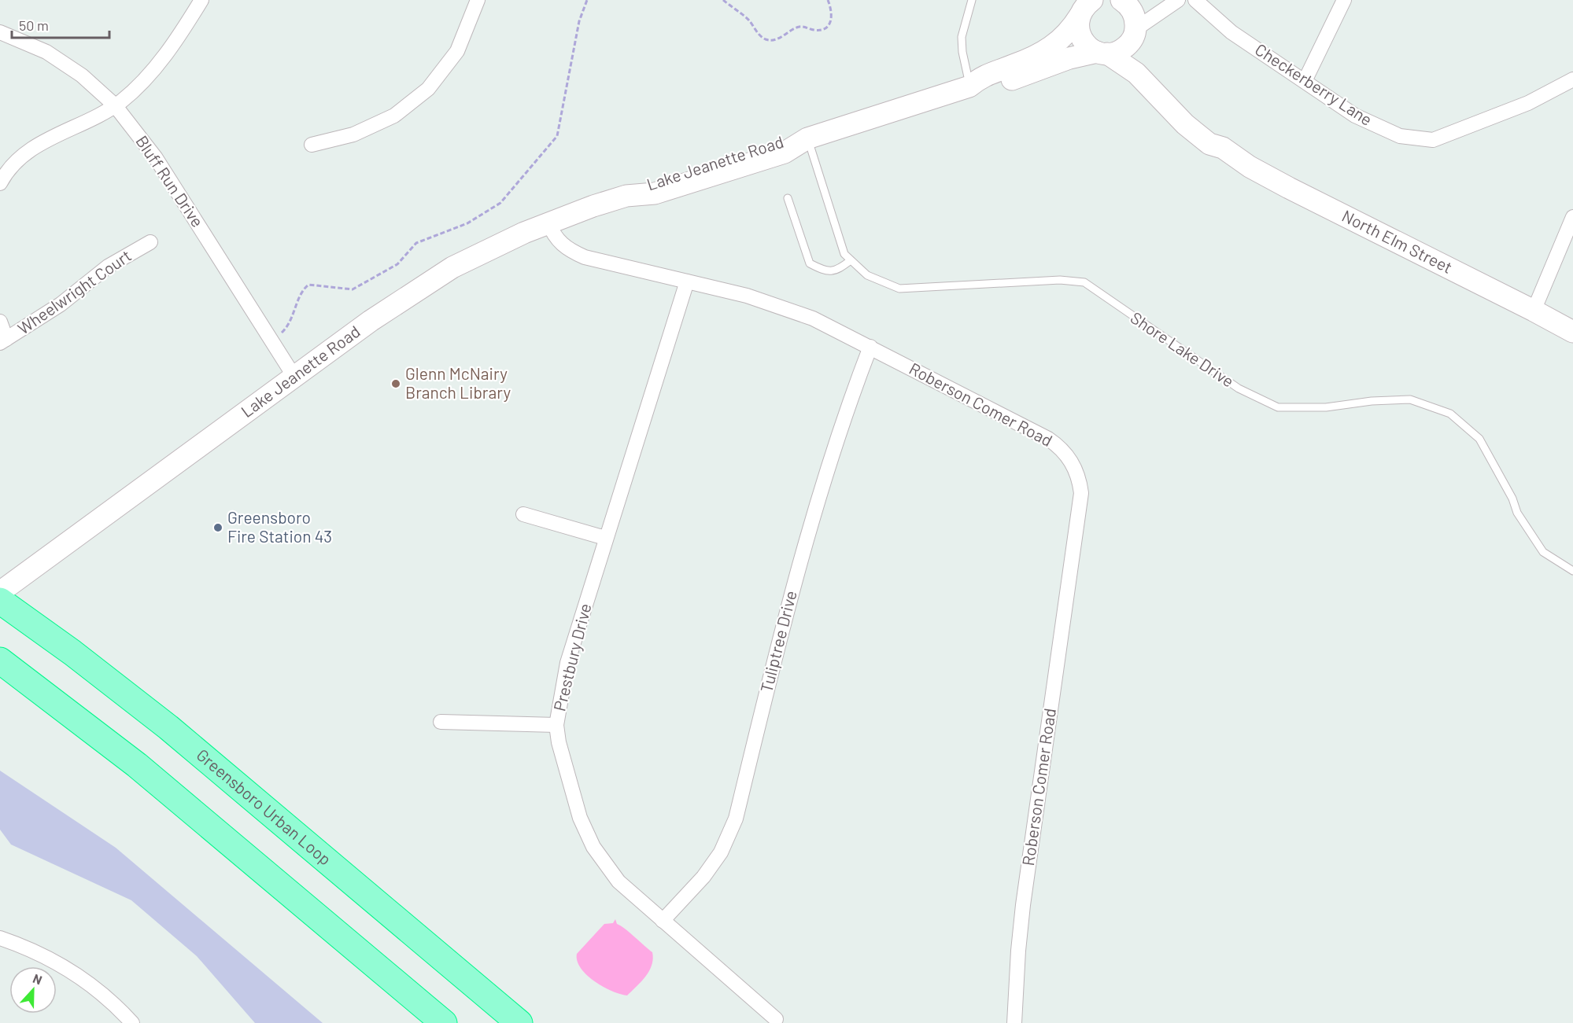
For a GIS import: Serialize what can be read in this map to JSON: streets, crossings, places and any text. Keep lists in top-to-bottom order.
{
  "streets": {
    "highway": ["Greensboro Urban Loop"],
    "street": [
      "Checkerberry Lane",
      "Lake Jeanette Road",
      "Bluff Run Drive",
      "North Elm Street",
      "Wheelwright Court",
      "Roberson Comer Road",
      "Tuliptree Drive",
      "Prestbury Drive"
    ],
    "lane": ["Shore Lake Drive"]
  },
  "crossings": [
    ["Lake Jeanette Road", "Bluff Run Drive"],
    ["Lake Jeanette Road", "North Elm Street"],
    ["Lake Jeanette Road", "Shore Lake Drive"],
    ["Lake Jeanette Road", "Roberson Comer Road"],
    ["Roberson Comer Road", "Tuliptree Drive"],
    ["Roberson Comer Road", "Prestbury Drive"],
    ["Tuliptree Drive", "Prestbury Drive"]
  ],
  "places": ["Glenn McNairy Branch Library", "Greensboro Fire Station 43"],
  "scale_bar": "50 m",
  "north": "top"
}
